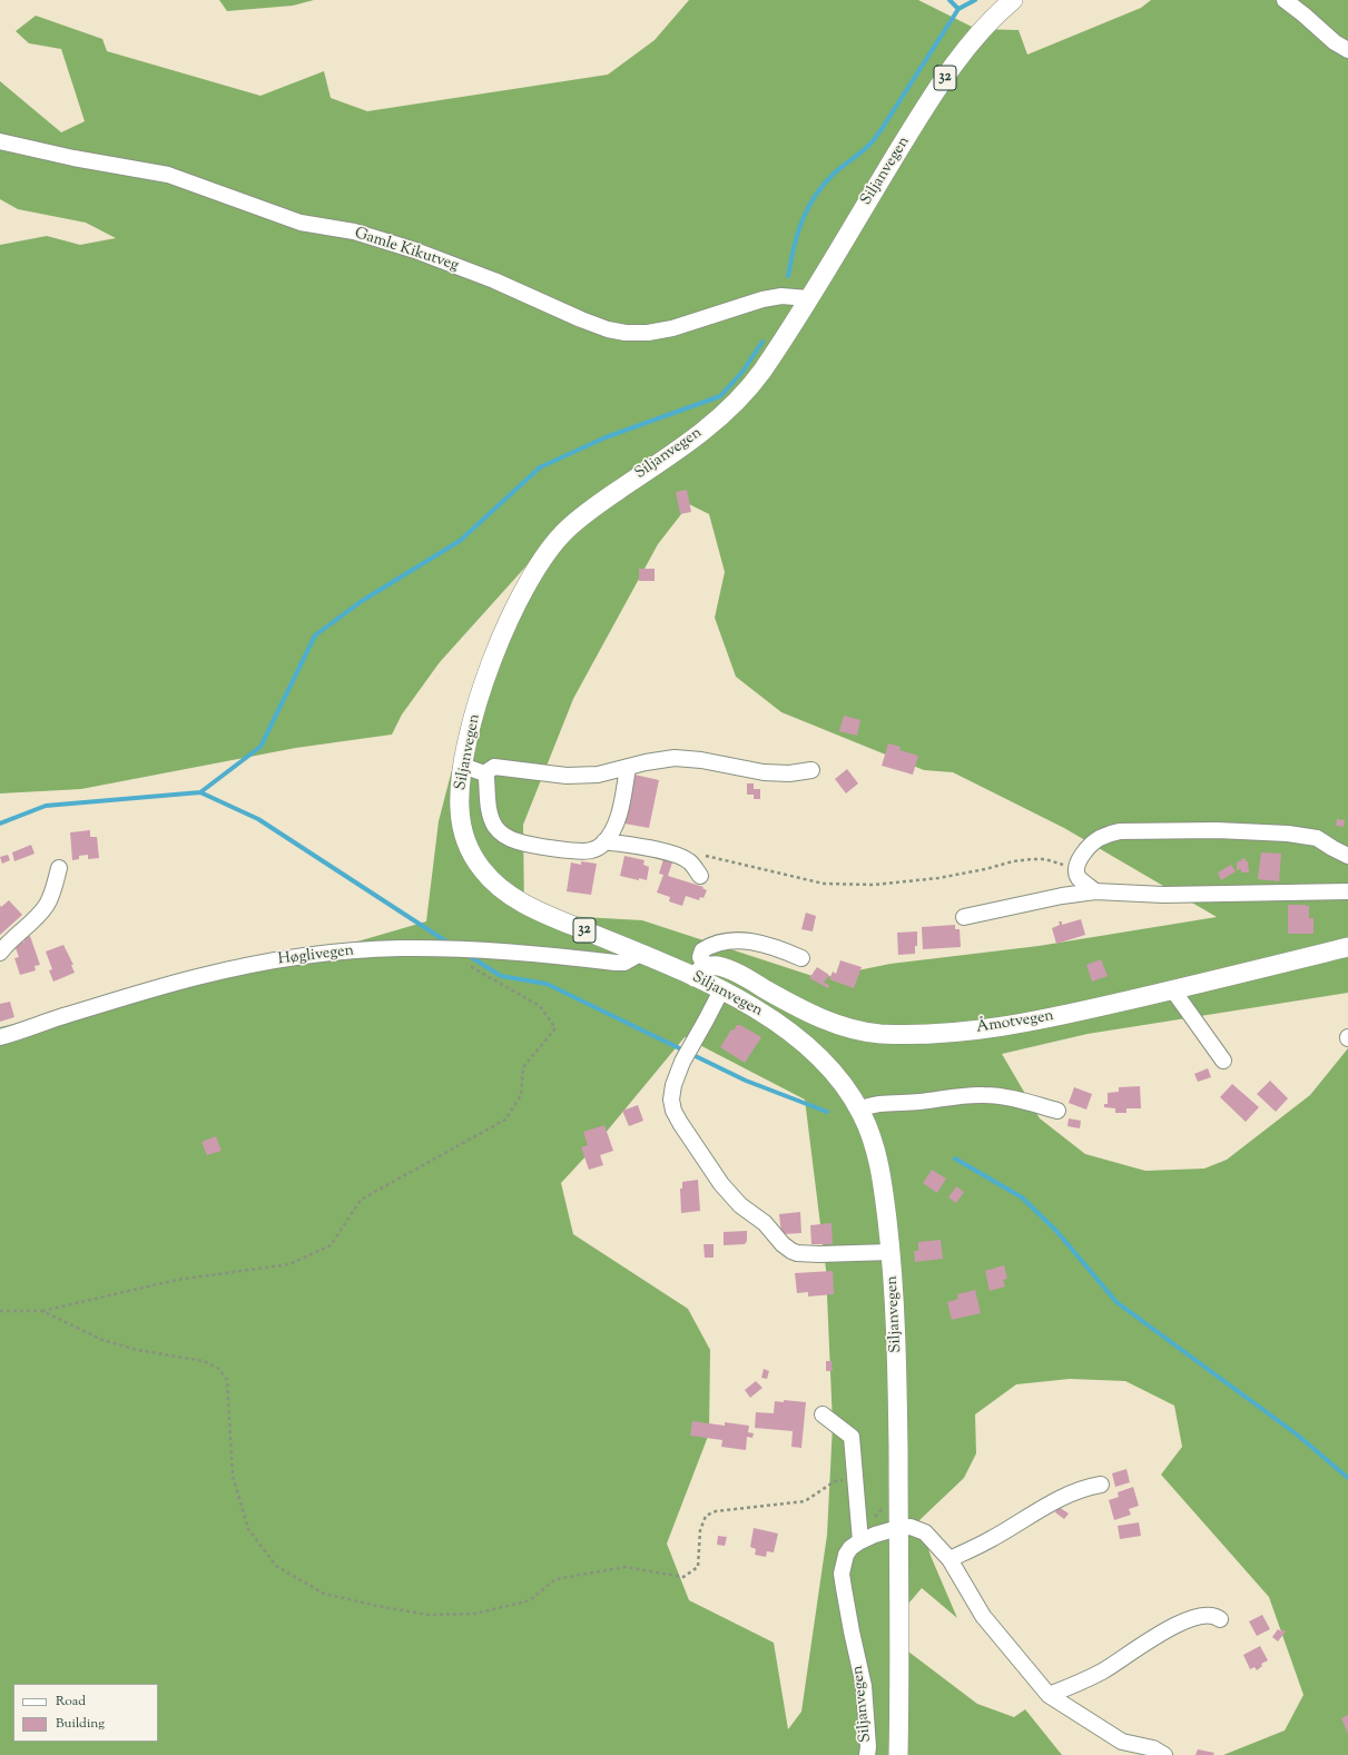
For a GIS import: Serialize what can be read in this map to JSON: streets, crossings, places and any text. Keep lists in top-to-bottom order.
{
  "streets": {
    "main road": ["32", "Siljanvegen", "Åmotvegen"],
    "street": ["Gamle Kikutveg", "Høglivegen"]
  },
  "crossings": [
    ["Siljanvegen", "Gamle Kikutveg"],
    ["Siljanvegen", "Høglivegen"],
    ["Siljanvegen", "Åmotvegen"]
  ],
  "legend": ["Road", "Building"]
}
